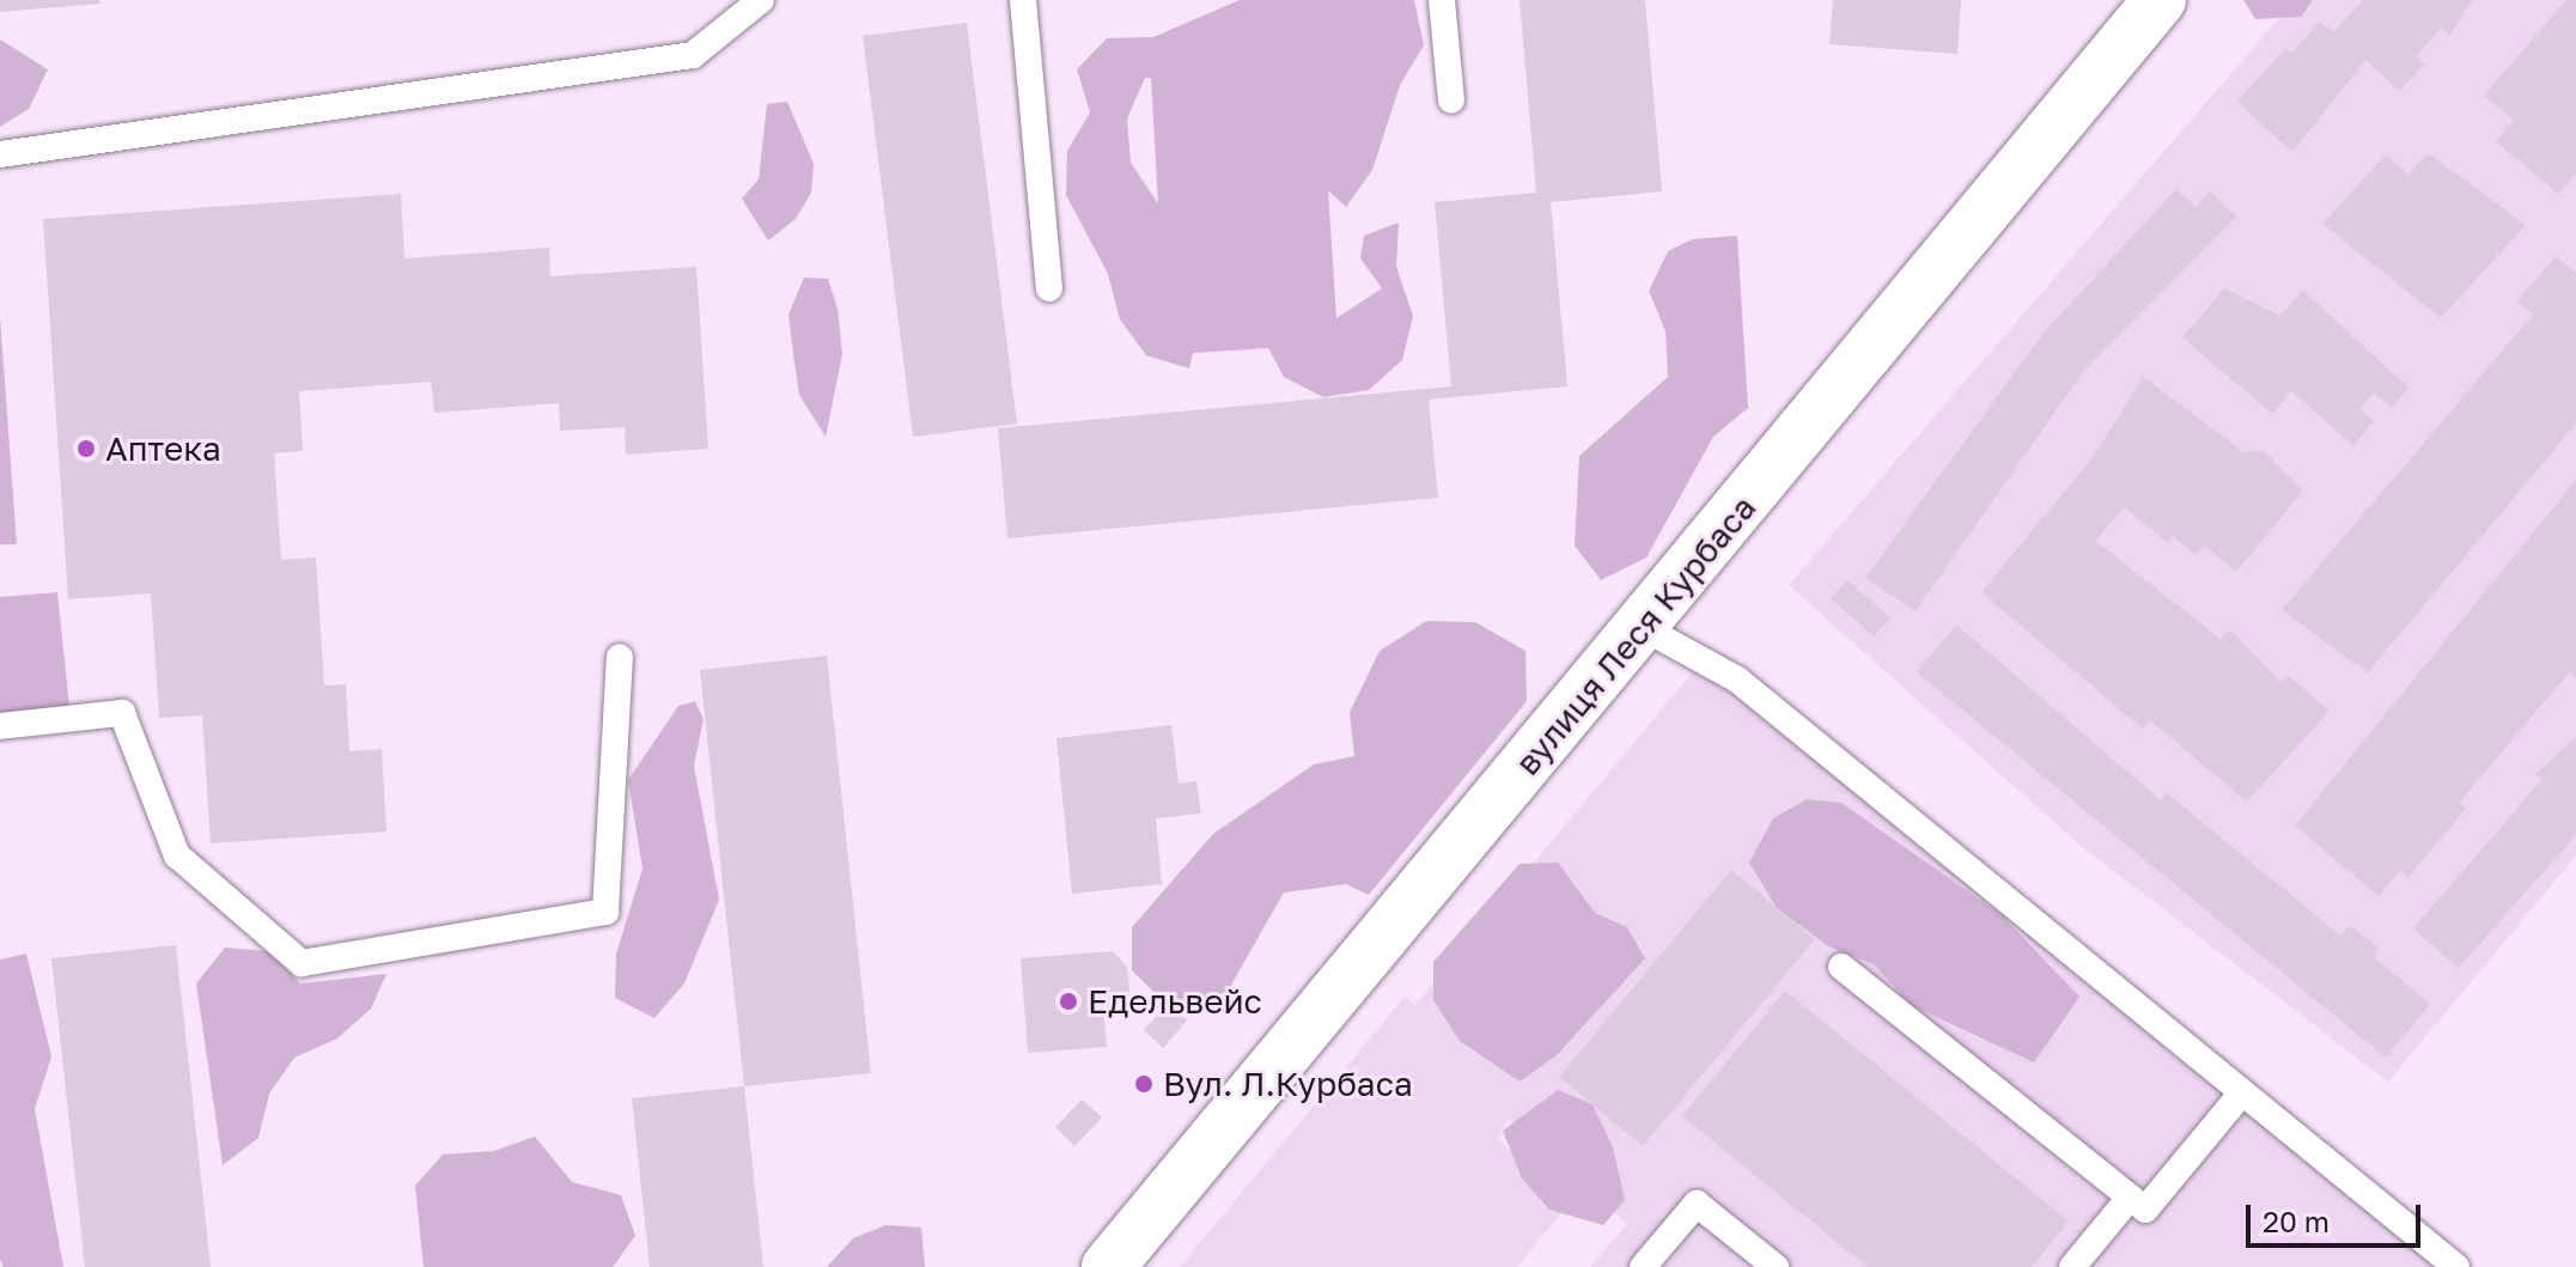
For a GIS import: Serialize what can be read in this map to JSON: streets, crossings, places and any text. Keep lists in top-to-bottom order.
{
  "streets": {
    "street": ["вулиця Леся Курбаса"]
  },
  "places": ["Аптека", "Едельвейс", "Вул. Л.Курбаса"],
  "scale_bar": "20 m"
}
